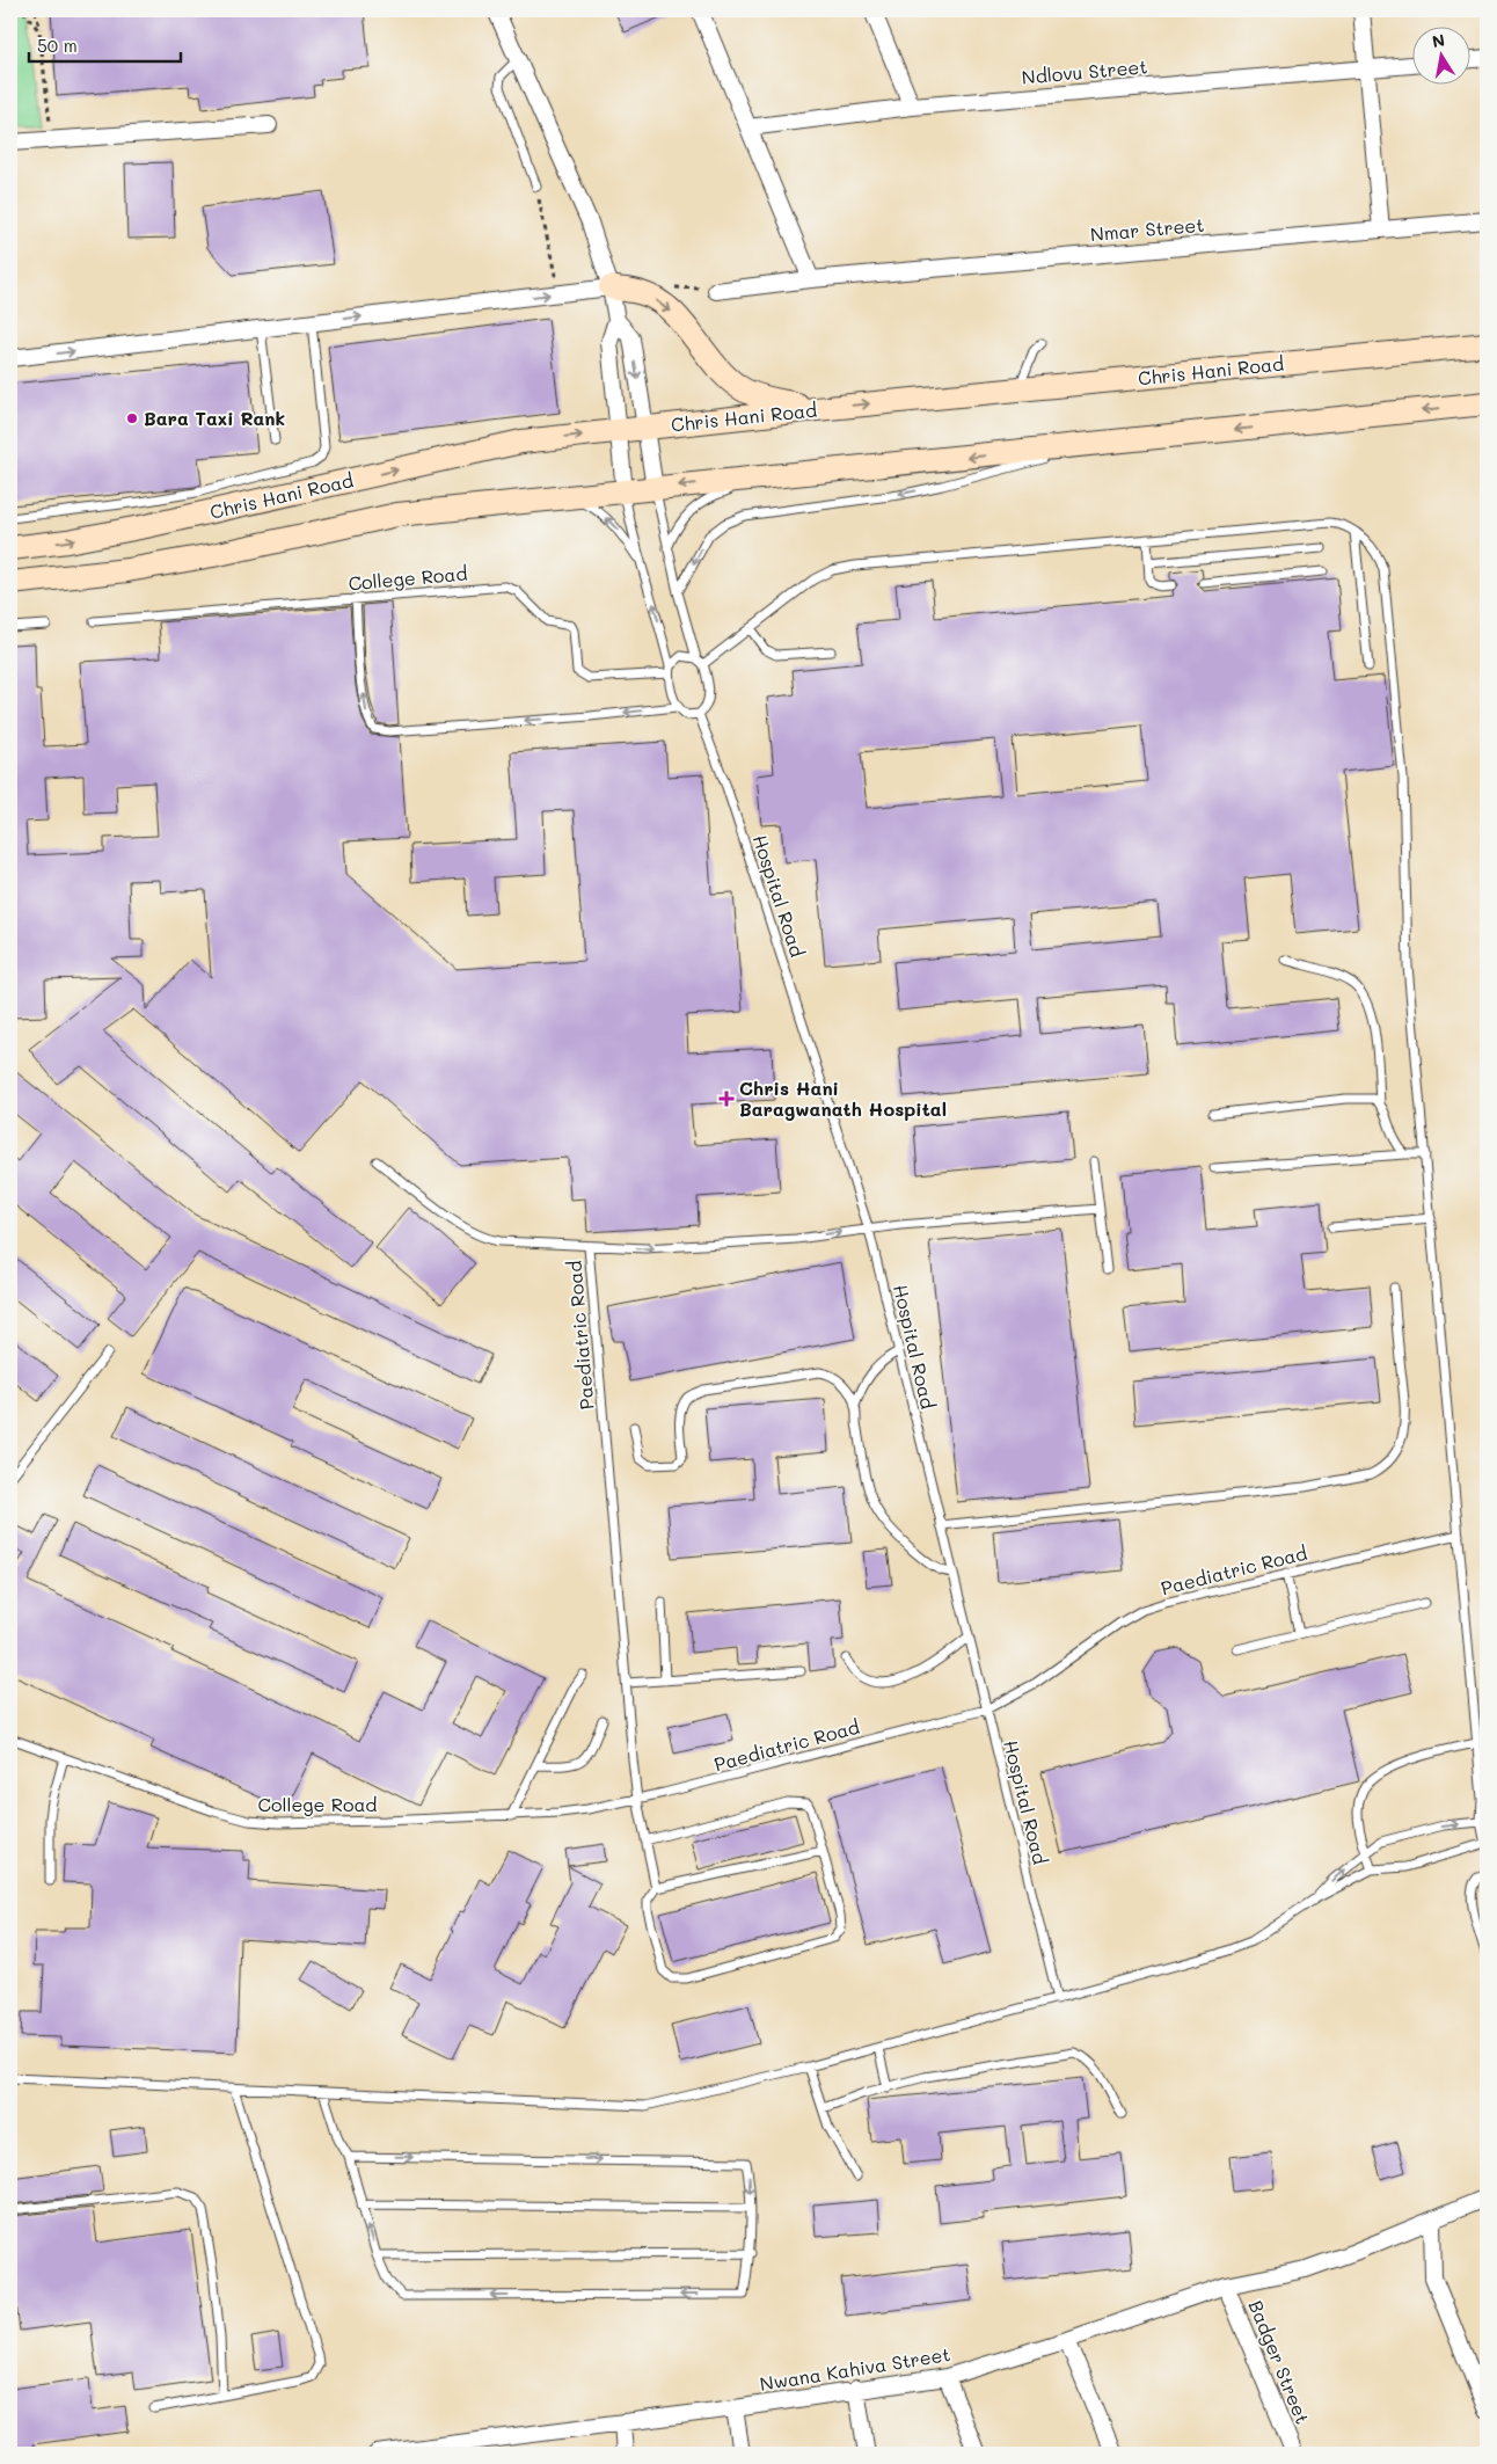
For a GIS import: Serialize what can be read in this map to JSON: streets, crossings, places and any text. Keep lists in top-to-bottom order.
{
  "streets": {
    "main road": ["Chris Hani Road"],
    "street": [
      "Ndlovu Street",
      "Nmar Street",
      "Badger Street",
      "Nwana Kahiva Street"
    ],
    "lane": ["College Road", "Hospital Road", "Paediatric Road"]
  },
  "crossings": [
    ["College Road", "Hospital Road"],
    ["College Road", "Paediatric Road"],
    ["Hospital Road", "Paediatric Road"],
    ["Badger Street", "Nwana Kahiva Street"]
  ],
  "places": {
    "other": ["Bara Taxi Rank"],
    "health": ["Chris Hani Baragwanath Hospital"]
  },
  "scale_bar": "50 m",
  "north": "top"
}
